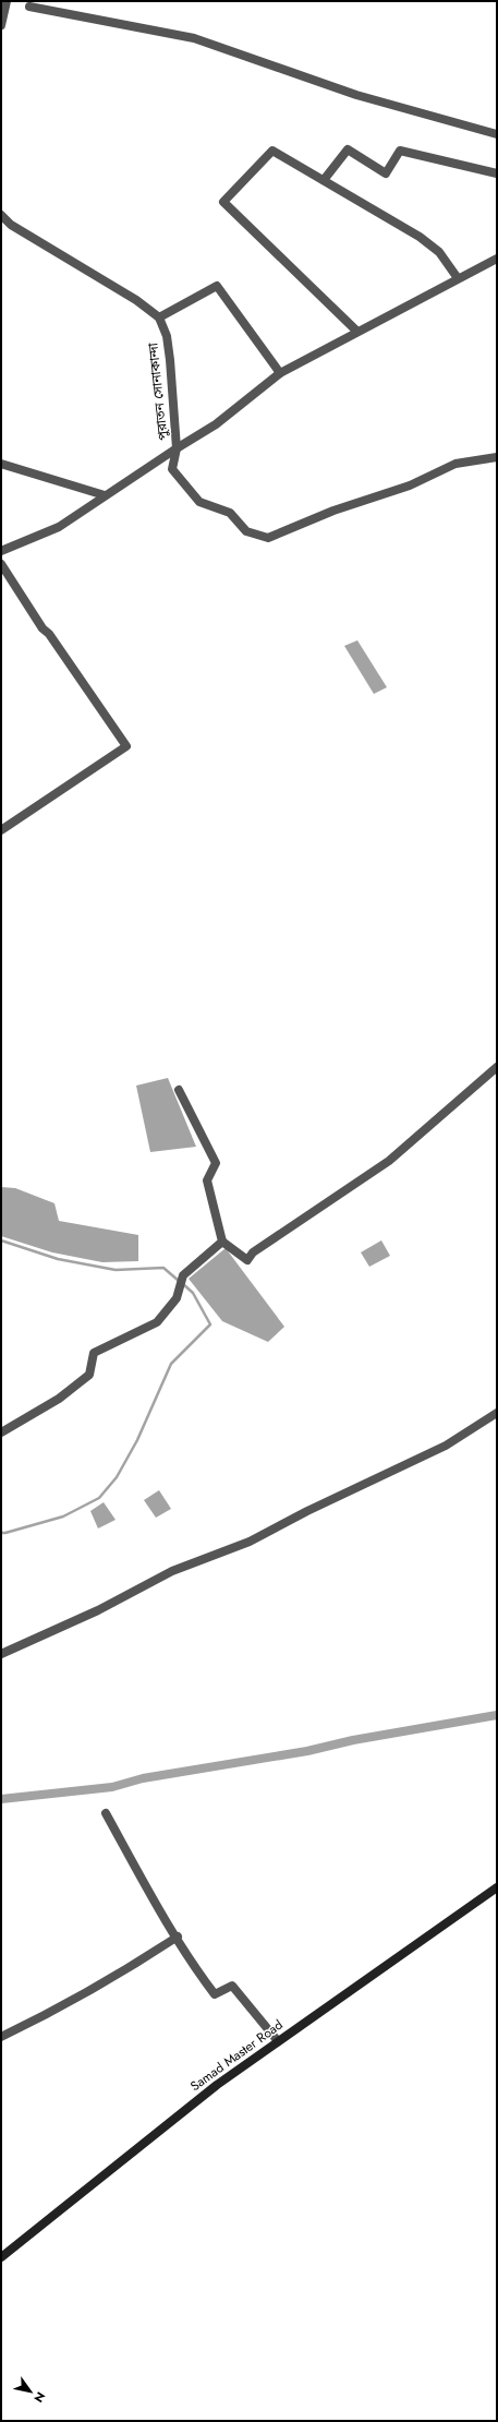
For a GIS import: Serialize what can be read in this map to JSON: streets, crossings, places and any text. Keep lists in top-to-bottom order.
{
  "streets": {
    "street": ["পুরাতন সোনাকান্দা", "Samad Master Road"]
  },
  "north": "bottom right"
}
